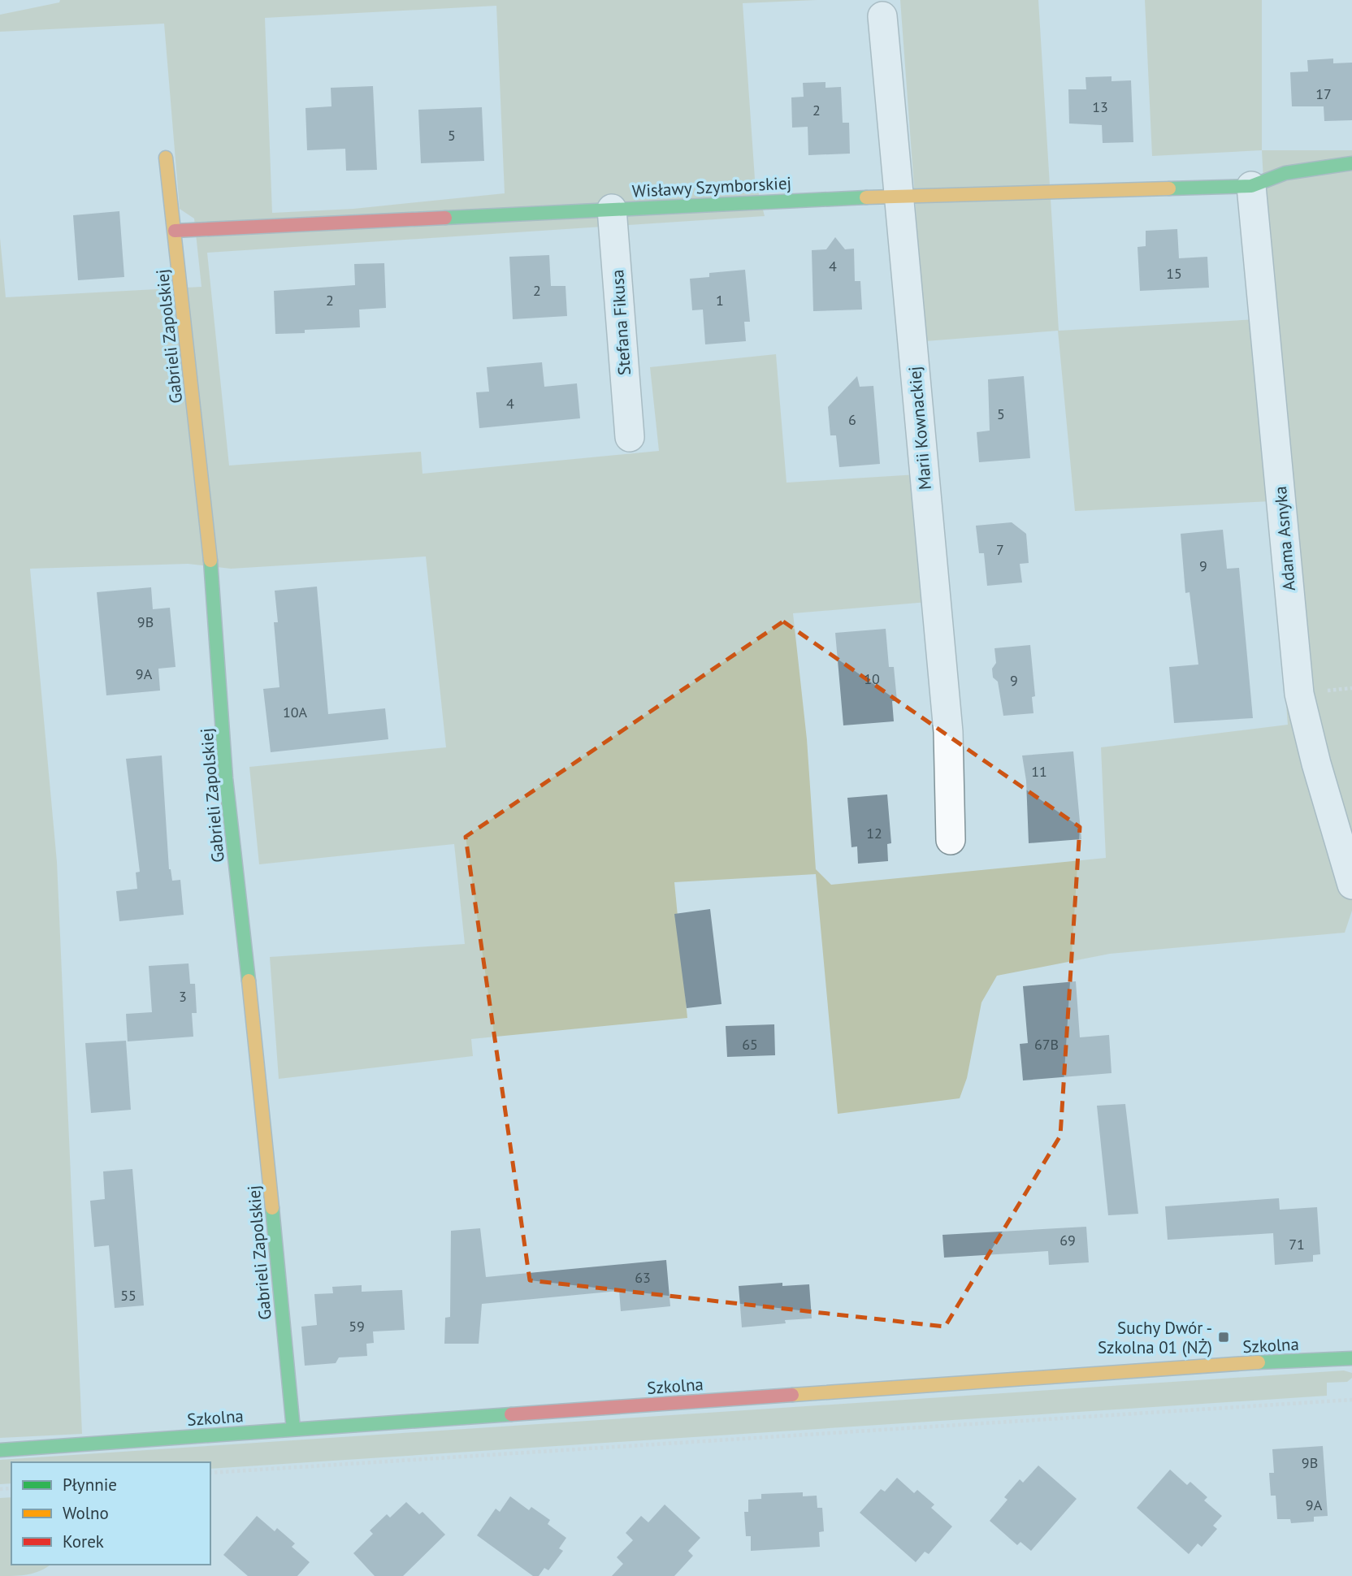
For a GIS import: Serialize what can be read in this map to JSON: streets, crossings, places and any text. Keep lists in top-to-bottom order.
{
  "streets": {
    "street": [
      "Wisławy Szymborskiej",
      "Stefana Fikusa",
      "Gabrieli Zapolskiej",
      "Marii Kownackiej",
      "Adama Asnyka",
      "Szkolna"
    ]
  },
  "crossings": [
    ["Wisławy Szymborskiej", "Stefana Fikusa"],
    ["Wisławy Szymborskiej", "Gabrieli Zapolskiej"],
    ["Wisławy Szymborskiej", "Marii Kownackiej"],
    ["Wisławy Szymborskiej", "Adama Asnyka"],
    ["Gabrieli Zapolskiej", "Szkolna"]
  ],
  "places": {
    "transit": ["Suchy Dwór - Szkolna 01 (NŻ)"]
  },
  "house_numbers": [
    "17",
    "13",
    "2",
    "5",
    "4",
    "15",
    "2",
    "2",
    "1",
    "4",
    "5",
    "6",
    "7",
    "9",
    "9B",
    "9A",
    "10",
    "9",
    "10A",
    "11",
    "12",
    "3",
    "65",
    "67B",
    "69",
    "71",
    "63",
    "55",
    "59",
    "9B",
    "9A"
  ],
  "legend": ["Płynnie", "Wolno", "Korek"]
}
